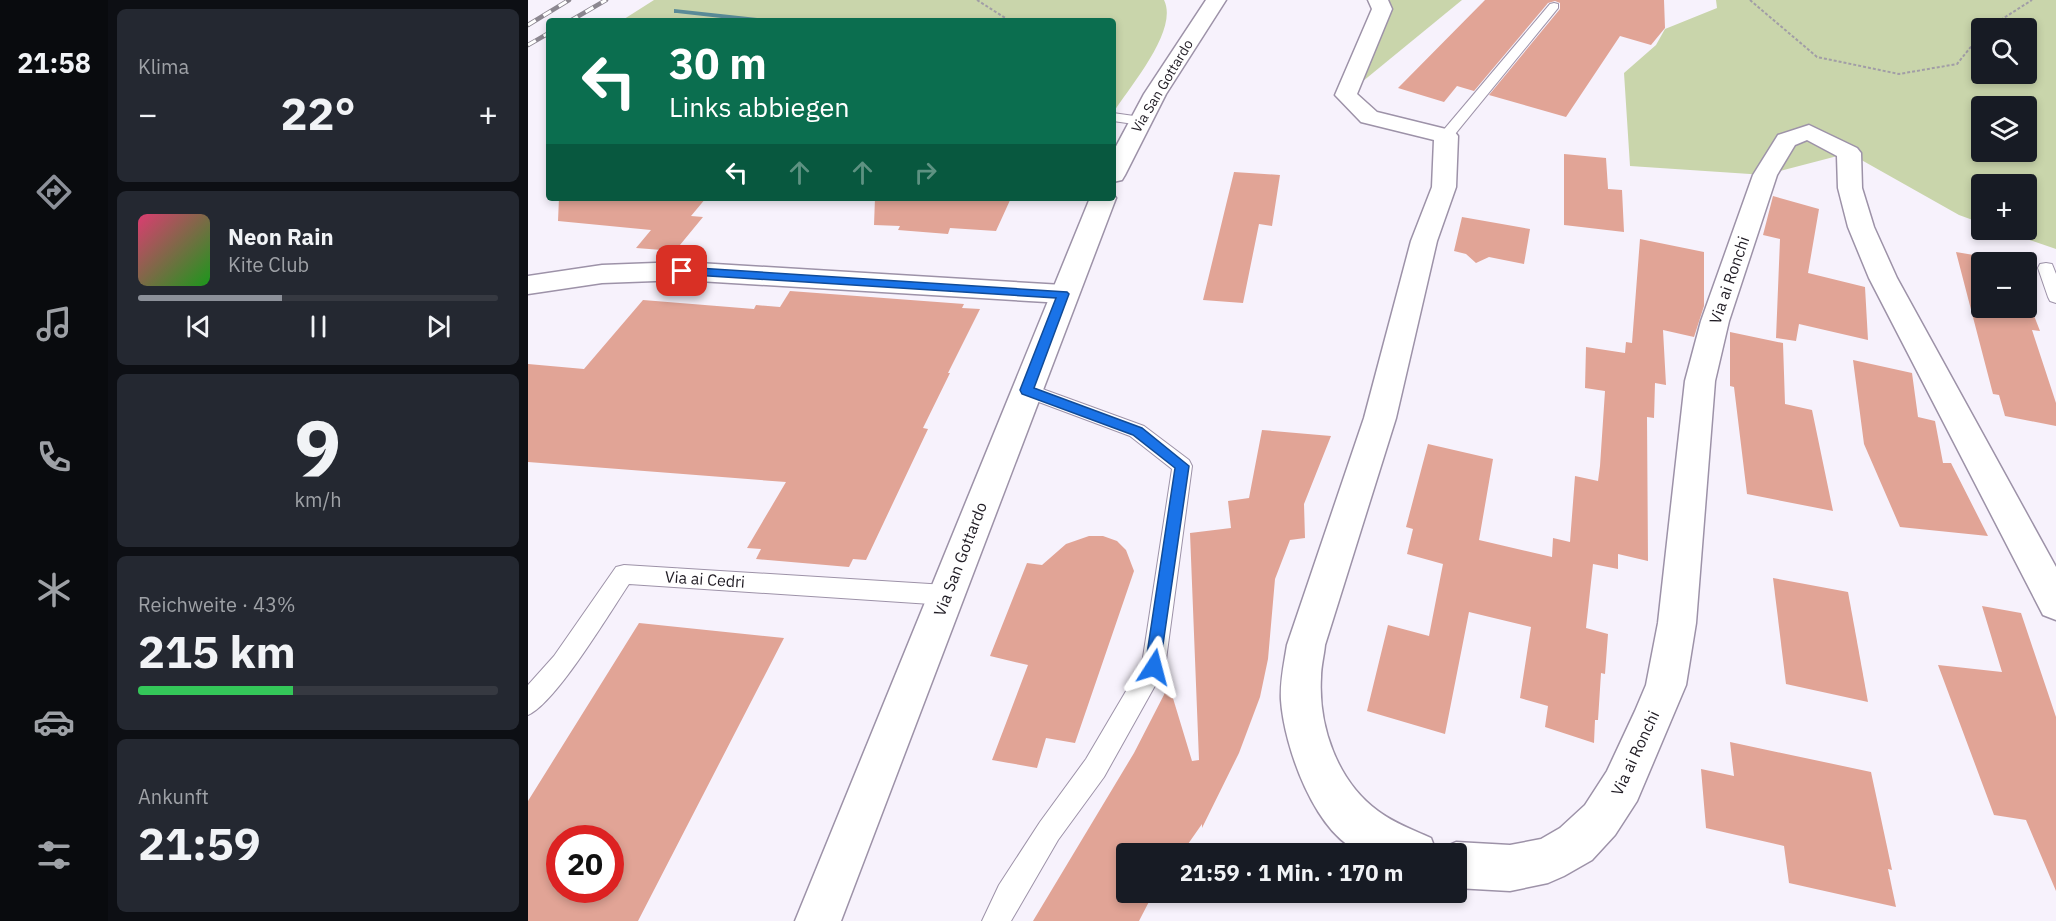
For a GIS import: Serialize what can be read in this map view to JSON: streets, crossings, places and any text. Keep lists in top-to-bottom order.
{
  "streets": {
    "street": ["Via San Gottardo", "Via ai Ronchi"],
    "lane": ["Via ai Cedri"]
  },
  "crossings": [
    ["Via San Gottardo", "Via ai Cedri"]
  ],
  "page": {
    "tabs": "21:58",
    "tile": [
      "Klima",
      ["9", "km/h"],
      ["Reichweite · 43%", "215 km"],
      ["Ankunft", "21:59"]
    ],
    "map_buttons": ["+", "−"],
    "turn": ["30 m", "Links abbiegen"],
    "heat": ["−", "22°", "+"],
    "song": ["Neon Rain", "Kite Club"],
    "limit": "20",
    "trip": "21:59 · 1 Min. · 170 m"
  }
}
